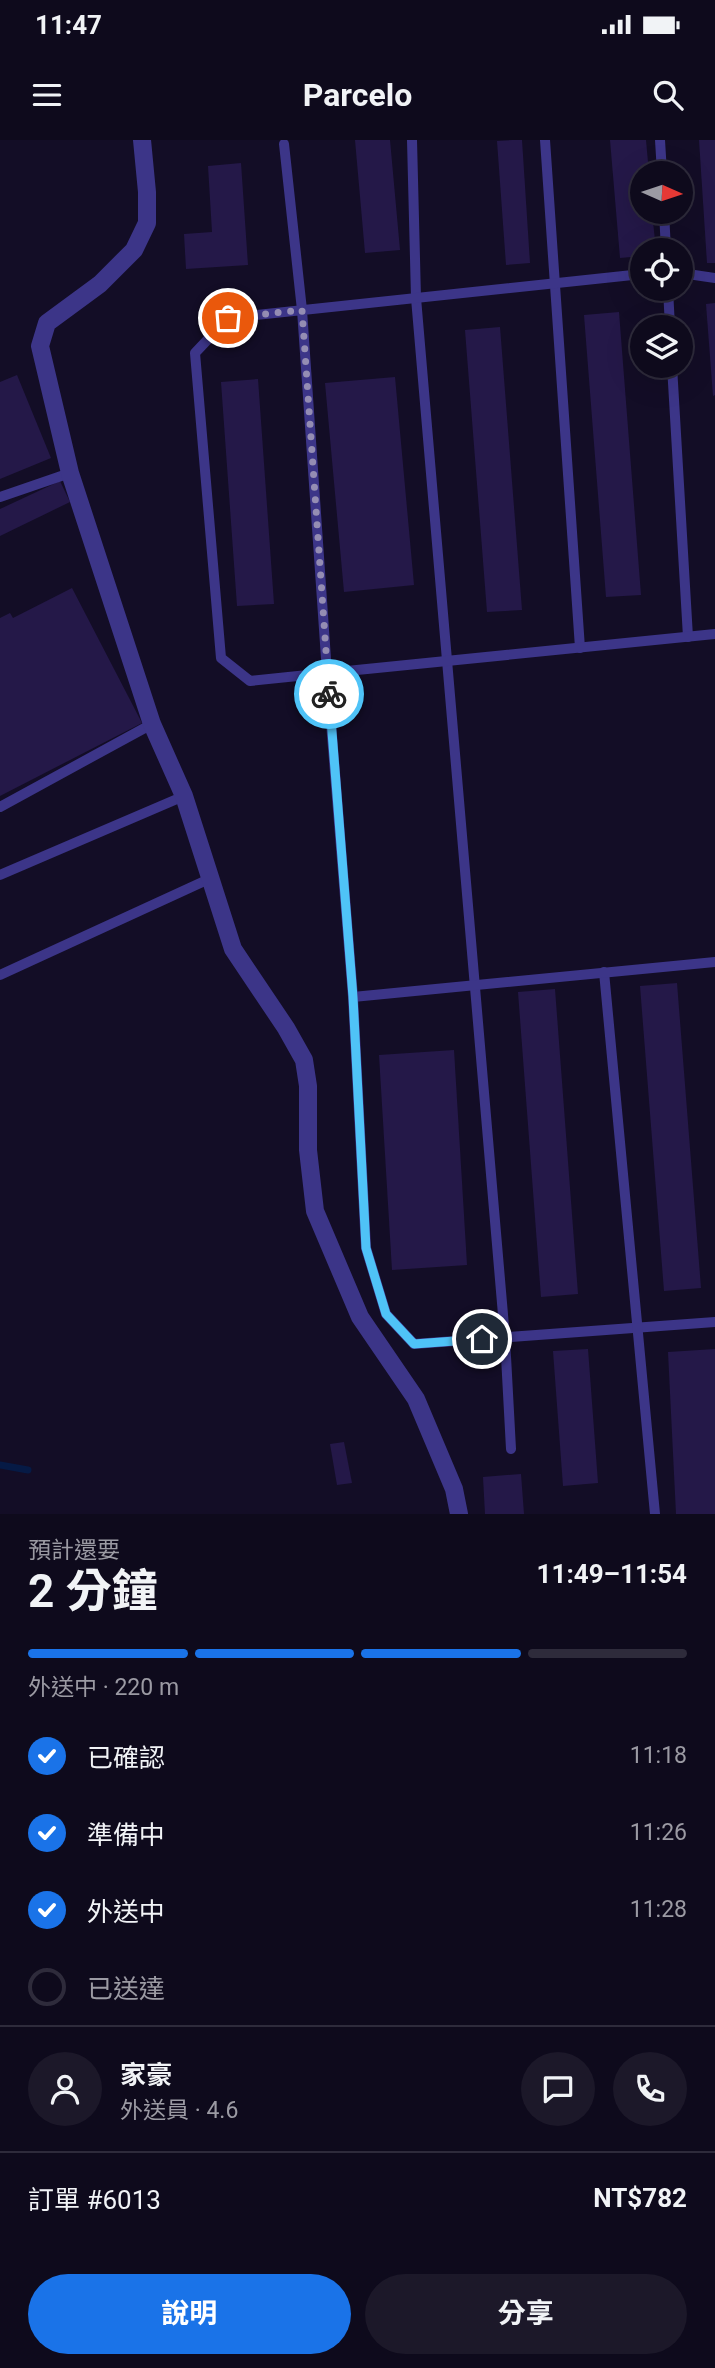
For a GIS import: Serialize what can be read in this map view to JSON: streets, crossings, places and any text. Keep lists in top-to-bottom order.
{
  "north": "right",
  "page": {
    "status": "11:47",
    "header": "Parcelo",
    "heading": ["2 分鐘", "預計還要", "11:49–11:54"],
    "panel": [
      "家豪",
      "外送員 · 4.6",
      "訂單 #6013",
      "NT$782"
    ],
    "bar": "外送中 · 220 m",
    "list": [
      ["已確認", "11:18"],
      ["準備中", "11:26"],
      ["外送中", "11:28"],
      "已送達"
    ],
    "buttons": ["說明", "分享"]
  }
}
